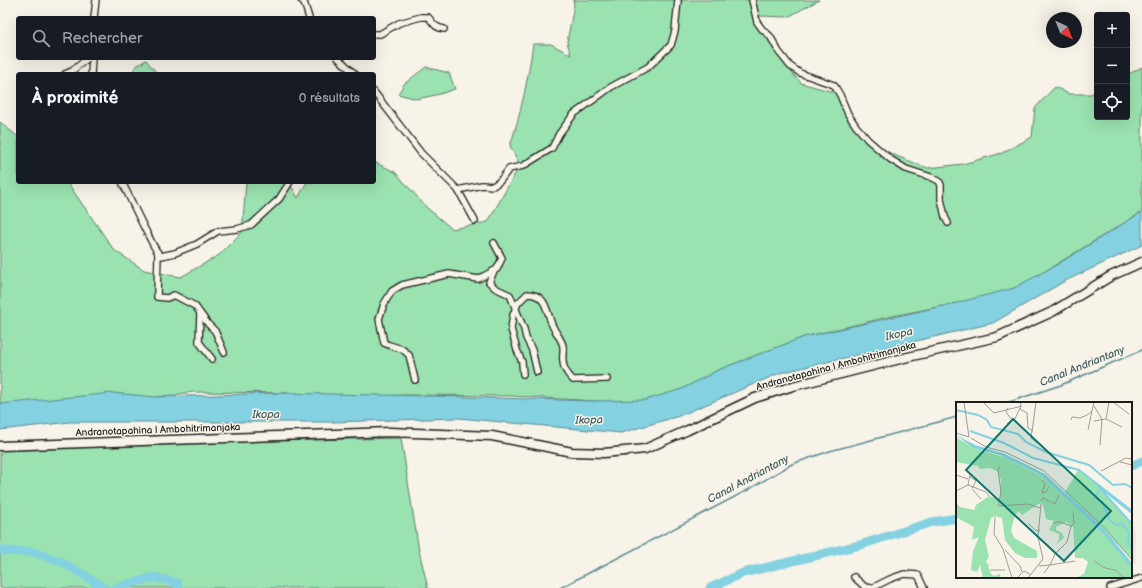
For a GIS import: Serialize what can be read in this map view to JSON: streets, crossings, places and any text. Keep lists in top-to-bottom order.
{
  "streets": {
    "main road": ["Andranotapahina | Ambohitrimanjaka"]
  },
  "water": ["Ikopa", "Canal Andriantany"],
  "north": "bottom right",
  "page": {
    "map_buttons": ["+", "−"],
    "search": "Rechercher",
    "heading": ["À proximité", "0 résultats"]
  }
}
